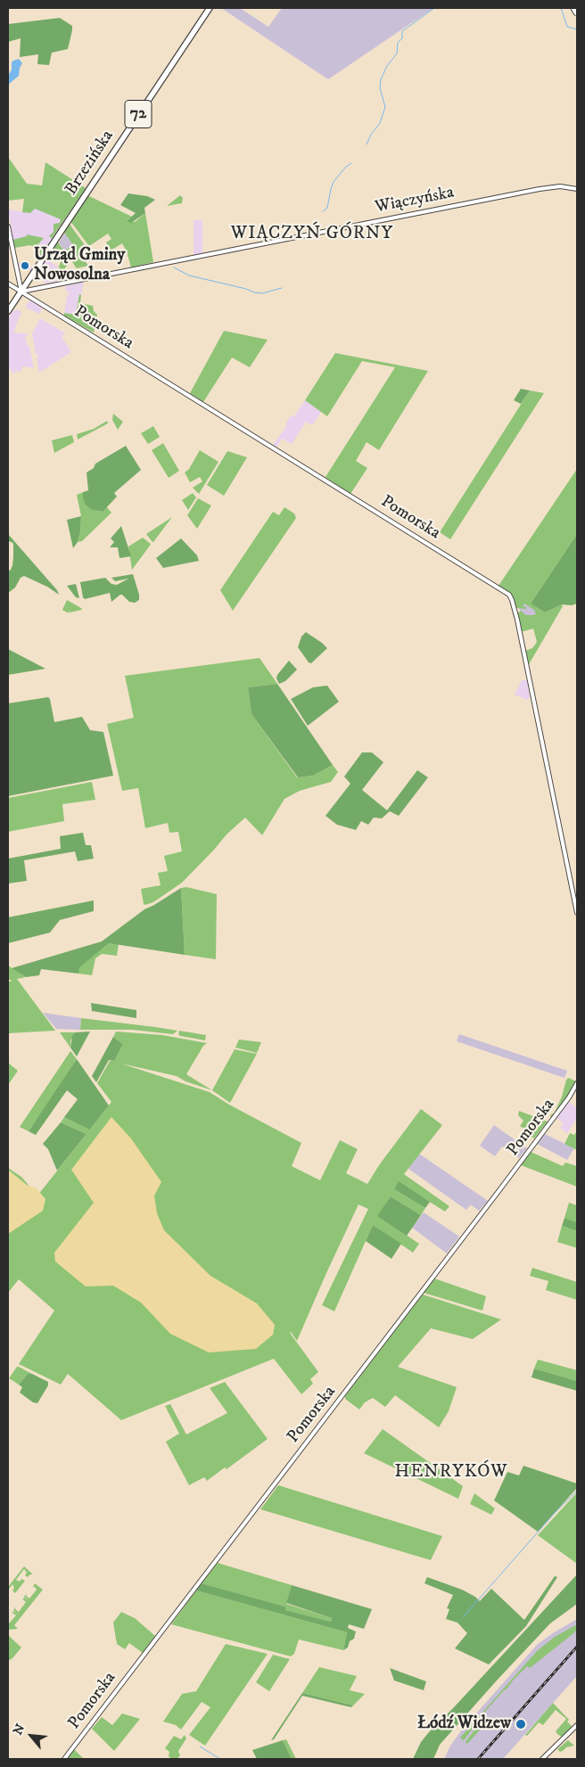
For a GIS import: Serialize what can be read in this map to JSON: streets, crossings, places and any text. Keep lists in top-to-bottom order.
{
  "streets": {
    "main road": ["72", "Brzezińska"],
    "street": ["Wiączyńska", "Pomorska"]
  },
  "crossings": [
    ["Brzezińska", "Wiączyńska"],
    ["Brzezińska", "Pomorska"],
    ["Wiączyńska", "Pomorska"]
  ],
  "districts": ["WIĄCZYŃ GÓRNY", "HENRYKÓW"],
  "places": ["Urząd Gminy Nowosolna", "Łódź Widzew"],
  "north": "top left"
}
